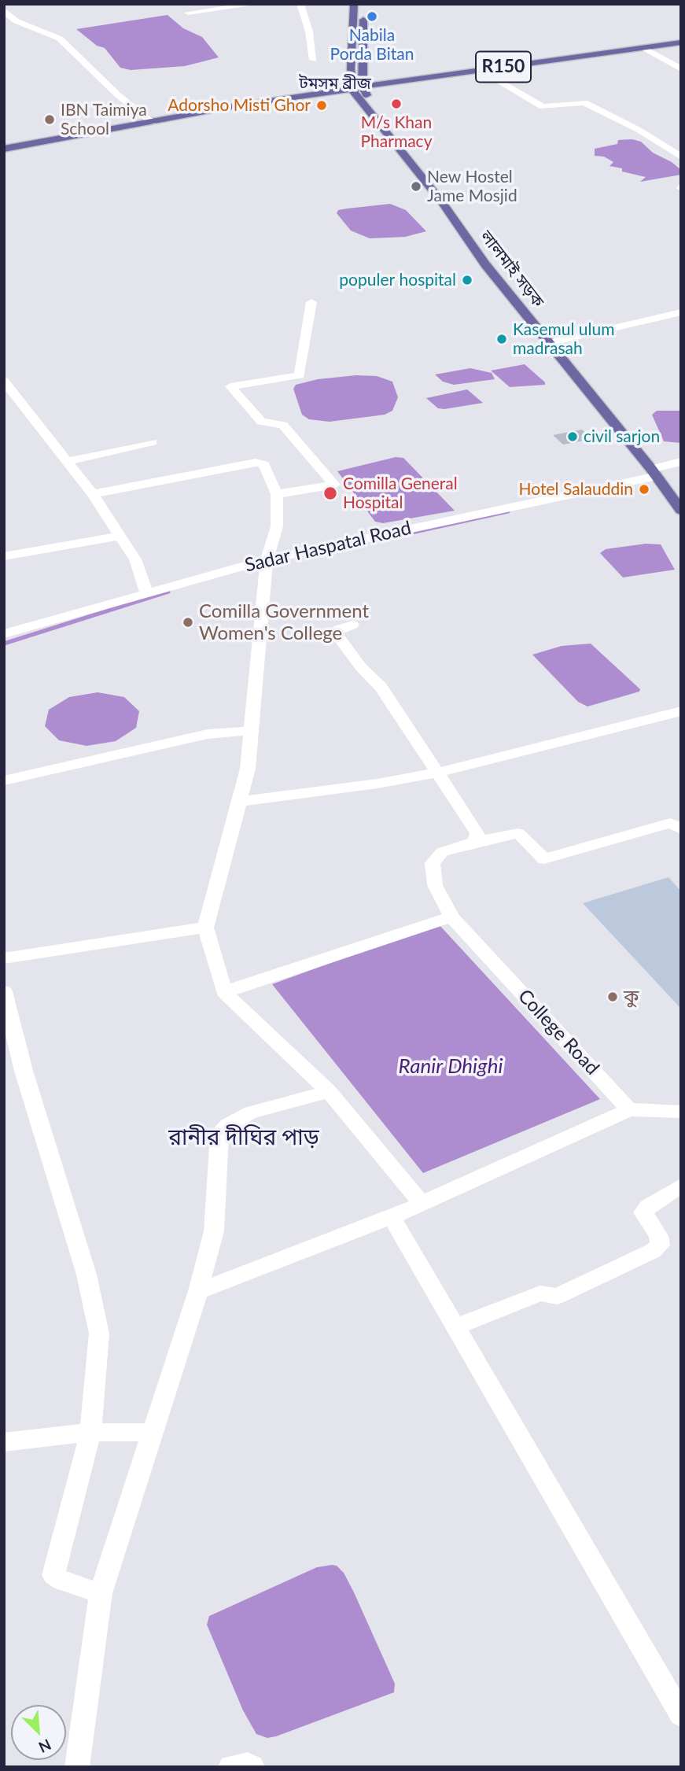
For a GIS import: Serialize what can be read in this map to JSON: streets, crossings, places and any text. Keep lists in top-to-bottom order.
{
  "streets": {
    "main road": ["R150", "লালমাই সড়ক"],
    "street": ["Sadar Haspatal Road", "College Road"]
  },
  "crossings": [
    ["R150", "লালমাই সড়ক"],
    ["লালমাই সড়ক", "Sadar Haspatal Road"]
  ],
  "districts": ["টমসম ব্রীজ", "রানীর দীঘির পাড়"],
  "water": ["Ranir Dhighi"],
  "places": [
    "Nabila Porda Bitan",
    "M/s Khan Pharmacy",
    "Adorsho Misti Ghor",
    "IBN Taimiya School",
    "New Hostel Jame Mosjid",
    "populer hospital",
    "Kasemul ulum madrasah",
    "civil sarjon",
    "Hotel Salauddin",
    "Comilla General Hospital",
    "Comilla Government Women's College",
    "কু"
  ],
  "north": "bottom right"
}
